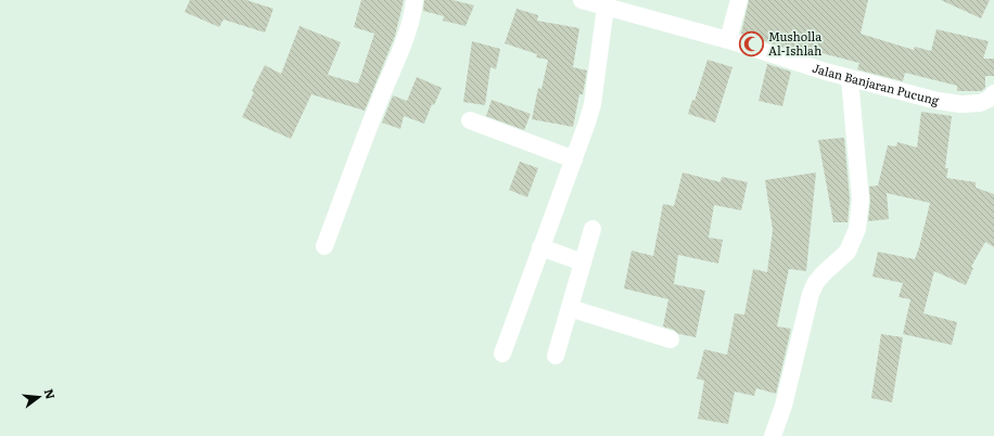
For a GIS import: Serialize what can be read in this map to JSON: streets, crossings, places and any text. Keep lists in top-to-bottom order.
{
  "streets": {
    "street": ["Jalan Banjaran Pucung"]
  },
  "places": {
    "mosque": ["Musholla Al-Ishlah"]
  },
  "north": "right"
}
